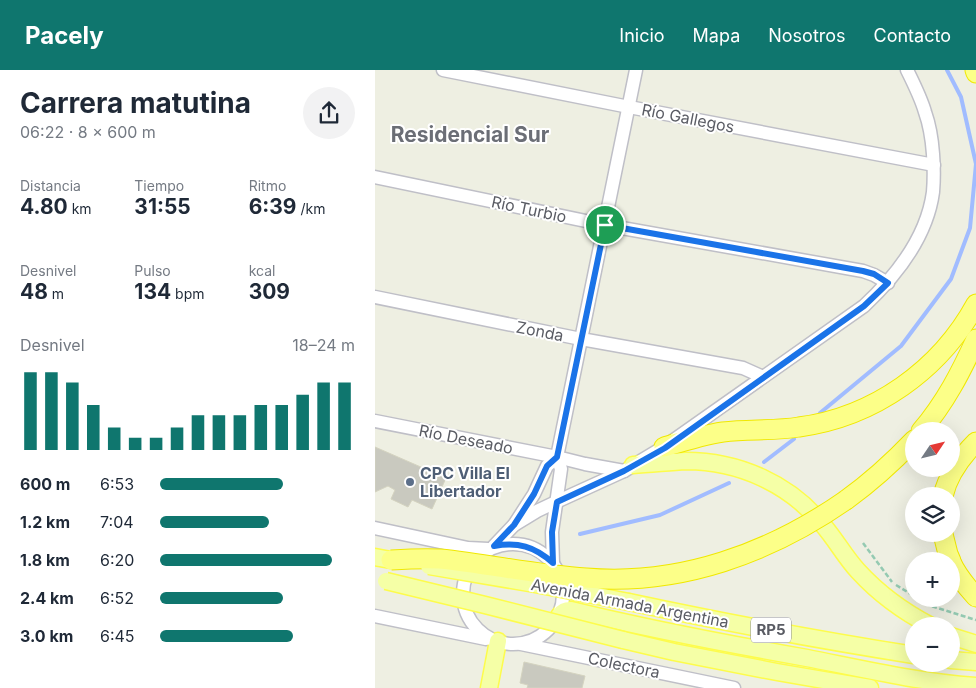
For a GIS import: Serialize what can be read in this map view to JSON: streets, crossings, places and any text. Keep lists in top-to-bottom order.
{
  "streets": {
    "main road": ["Avenida Armada Argentina", "RP5"],
    "street": [
      "Río Gallegos",
      "Río Turbio",
      "Zonda",
      "Río Deseado",
      "Colectora"
    ]
  },
  "districts": ["Residencial Sur"],
  "places": ["CPC Villa El Libertador"],
  "north": "top right",
  "page": {
    "header": "Pacely",
    "nav": [
      "Inicio",
      "Mapa",
      "Nosotros",
      "Contacto"
    ],
    "heading": ["Carrera matutina", "06:22 · 8 × 600 m"],
    "stats": [
      ["Distancia", "4.80 km"],
      ["Tiempo", "31:55"],
      ["Ritmo", "6:39 /km"],
      ["Desnivel", "48 m"],
      ["Pulso", "134 bpm"],
      ["kcal", "309"]
    ],
    "chart": ["Desnivel", "18–24 m"],
    "map_buttons": ["+", "−"],
    "list": [
      {
        "name": "600 m",
        "note": "6:53"
      },
      {
        "name": "1.2 km",
        "note": "7:04"
      },
      {
        "name": "1.8 km",
        "note": "6:20"
      },
      {
        "name": "2.4 km",
        "note": "6:52"
      },
      {
        "name": "3.0 km",
        "note": "6:45"
      }
    ]
  }
}
